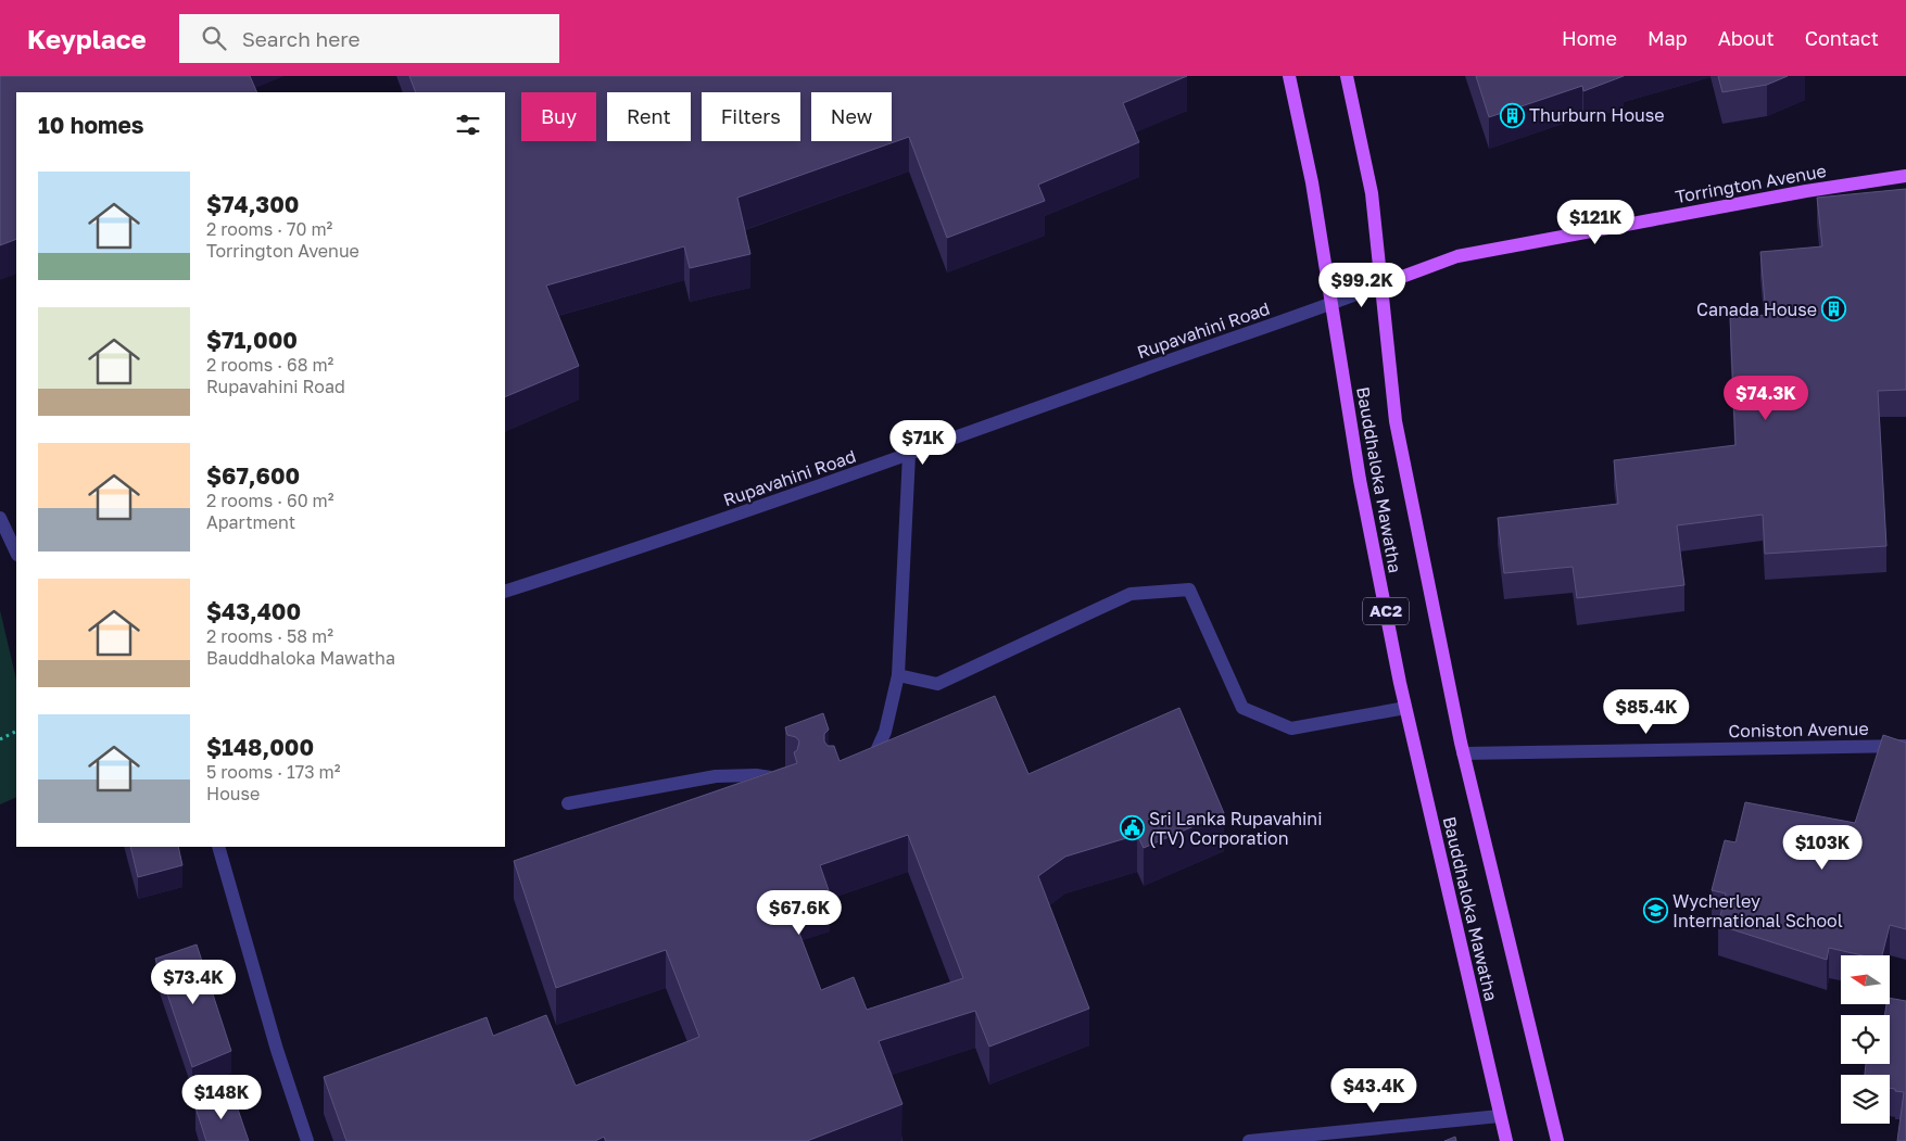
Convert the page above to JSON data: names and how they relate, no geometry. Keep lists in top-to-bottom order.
{
  "streets": {
    "main road": ["Torrington Avenue", "Bauddhaloka Mawatha", "AC2"],
    "street": ["Rupavahini Road", "Coniston Avenue"]
  },
  "crossings": [
    ["Torrington Avenue", "Rupavahini Road"],
    ["Torrington Avenue", "Bauddhaloka Mawatha"],
    ["Rupavahini Road", "Bauddhaloka Mawatha"],
    ["Bauddhaloka Mawatha", "Coniston Avenue"]
  ],
  "places": {
    "building": ["Thurburn House", "Canada House"],
    "public building": ["Sri Lanka Rupavahini (TV) Corporation"],
    "school or university": ["Wycherley International School"]
  },
  "north": "left",
  "page": {
    "header": "Keyplace",
    "search": "Search here",
    "nav": [
      "Home",
      "Map",
      "About",
      "Contact"
    ],
    "chip": [
      "Buy",
      "Rent",
      "Filters",
      "New"
    ],
    "heading": "10 homes",
    "list": [
      {
        "name": "$74,300",
        "note": "2 rooms · 70 m² · Torrington Avenue"
      },
      {
        "name": "$71,000",
        "note": "2 rooms · 68 m² · Rupavahini Road"
      },
      {
        "name": "$67,600",
        "note": "2 rooms · 60 m² · Apartment"
      },
      {
        "name": "$43,400",
        "note": "2 rooms · 58 m² · Bauddhaloka Mawatha"
      },
      {
        "name": "$148,000",
        "note": "5 rooms · 173 m² · House"
      }
    ],
    "price": [
      "$121K",
      "$99.2K",
      "$74.3K",
      "$71K",
      "$85.4K",
      "$103K",
      "$67.6K",
      "$73.4K",
      "$43.4K",
      "$148K"
    ]
  }
}
